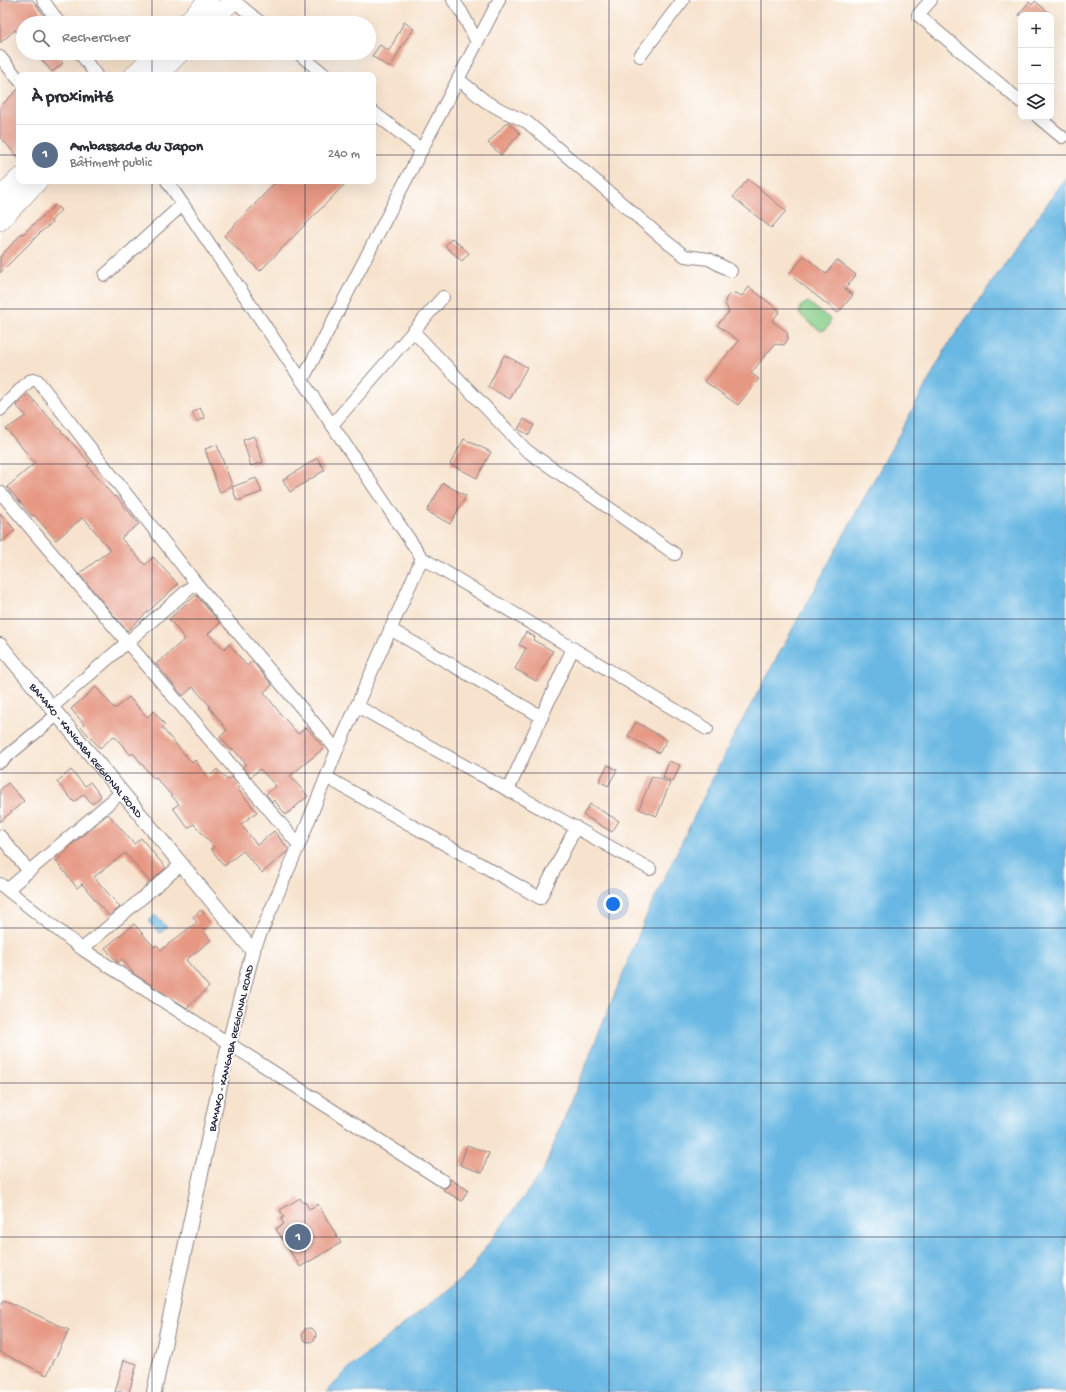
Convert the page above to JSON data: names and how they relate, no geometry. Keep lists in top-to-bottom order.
{
  "streets": {
    "street": ["BAMAKO - KANGABA REGIONAL ROAD"]
  },
  "page": {
    "map_buttons": ["+", "−"],
    "search": "Rechercher",
    "heading": "À proximité",
    "list": [
      {
        "mark": "1",
        "name": "Ambassade du Japon",
        "note": "Bâtiment public",
        "value": "240 m"
      }
    ],
    "pins": "1"
  }
}
